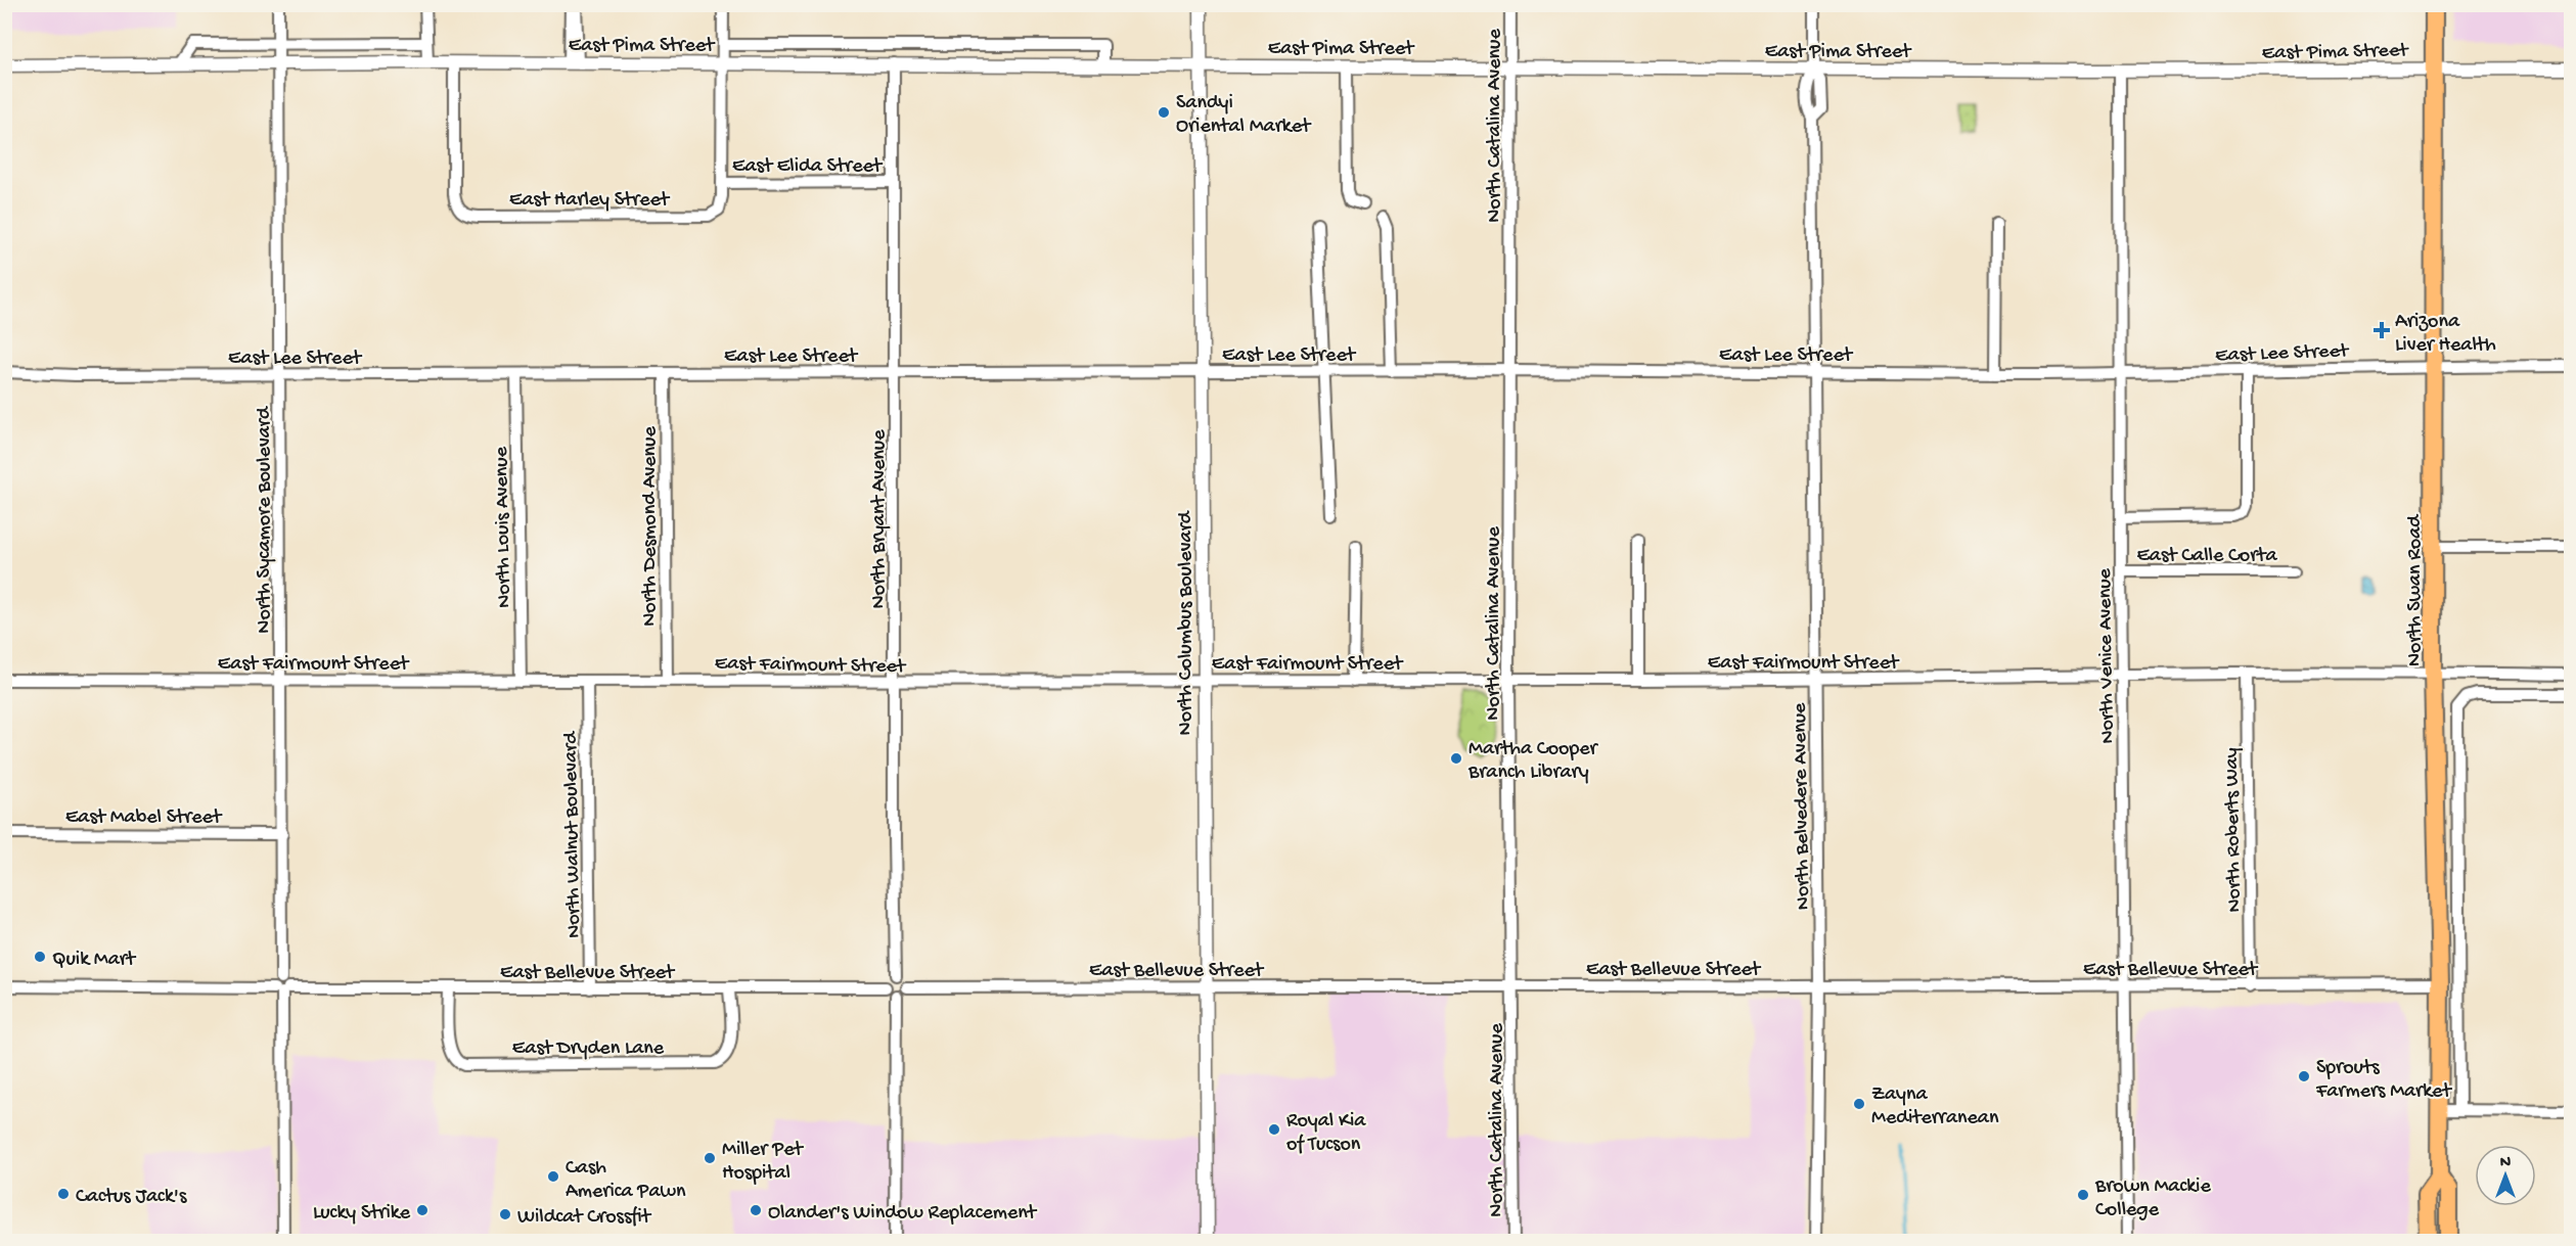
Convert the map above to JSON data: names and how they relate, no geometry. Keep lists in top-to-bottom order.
{
  "streets": {
    "main road": ["North Swan Road"],
    "street": [
      "East Pima Street",
      "North Catalina Avenue",
      "East Elida Street",
      "East Harley Street",
      "East Lee Street",
      "North Bryant Avenue",
      "North Sycamore Boulevard",
      "North Desmond Avenue",
      "North Louis Avenue",
      "East Calle Corta",
      "North Columbus Boulevard",
      "North Venice Avenue",
      "East Fairmount Street",
      "North Belvedere Avenue",
      "East Mabel Street",
      "North Roberts Way",
      "North Walnut Boulevard",
      "East Bellevue Street",
      "East Dryden Lane"
    ]
  },
  "crossings": [
    ["East Pima Street", "North Catalina Avenue"],
    ["East Pima Street", "East Harley Street"],
    ["East Pima Street", "North Bryant Avenue"],
    ["East Pima Street", "North Sycamore Boulevard"],
    ["East Pima Street", "North Swan Road"],
    ["East Pima Street", "North Columbus Boulevard"],
    ["East Pima Street", "North Venice Avenue"],
    ["East Pima Street", "North Belvedere Avenue"],
    ["North Catalina Avenue", "East Lee Street"],
    ["North Catalina Avenue", "East Fairmount Street"],
    ["North Catalina Avenue", "East Bellevue Street"],
    ["East Elida Street", "East Harley Street"],
    ["East Elida Street", "North Bryant Avenue"],
    ["East Lee Street", "North Bryant Avenue"],
    ["East Lee Street", "North Sycamore Boulevard"],
    ["East Lee Street", "North Desmond Avenue"],
    ["East Lee Street", "North Louis Avenue"],
    ["East Lee Street", "North Swan Road"],
    ["East Lee Street", "North Columbus Boulevard"],
    ["East Lee Street", "North Venice Avenue"],
    ["East Lee Street", "North Belvedere Avenue"],
    ["North Bryant Avenue", "East Fairmount Street"],
    ["North Bryant Avenue", "East Bellevue Street"],
    ["North Sycamore Boulevard", "East Fairmount Street"],
    ["North Sycamore Boulevard", "East Mabel Street"],
    ["North Sycamore Boulevard", "East Bellevue Street"],
    ["North Desmond Avenue", "East Fairmount Street"],
    ["North Louis Avenue", "East Fairmount Street"],
    ["East Calle Corta", "North Venice Avenue"],
    ["North Swan Road", "East Fairmount Street"],
    ["North Swan Road", "East Bellevue Street"],
    ["North Columbus Boulevard", "East Fairmount Street"],
    ["North Columbus Boulevard", "East Bellevue Street"],
    ["North Venice Avenue", "East Fairmount Street"],
    ["North Venice Avenue", "East Bellevue Street"],
    ["East Fairmount Street", "North Belvedere Avenue"],
    ["East Fairmount Street", "North Roberts Way"],
    ["East Fairmount Street", "North Walnut Boulevard"],
    ["North Belvedere Avenue", "East Bellevue Street"],
    ["North Roberts Way", "East Bellevue Street"],
    ["North Walnut Boulevard", "East Bellevue Street"],
    ["East Bellevue Street", "East Dryden Lane"]
  ],
  "places": {
    "other": [
      "Sandyi Oriental Market",
      "Martha Cooper Branch Library",
      "Quik Mart",
      "Sprouts Farmers Market",
      "Zayna Mediterranean",
      "Royal Kia of Tucson",
      "Miller Pet Hospital",
      "Cash America Pawn",
      "Cactus Jack's",
      "Brown Mackie College",
      "Lucky Strike",
      "Olander's Window Replacement",
      "Wildcat Crossfit"
    ],
    "health": ["Arizona Liver Health"]
  },
  "north": "top"
}
